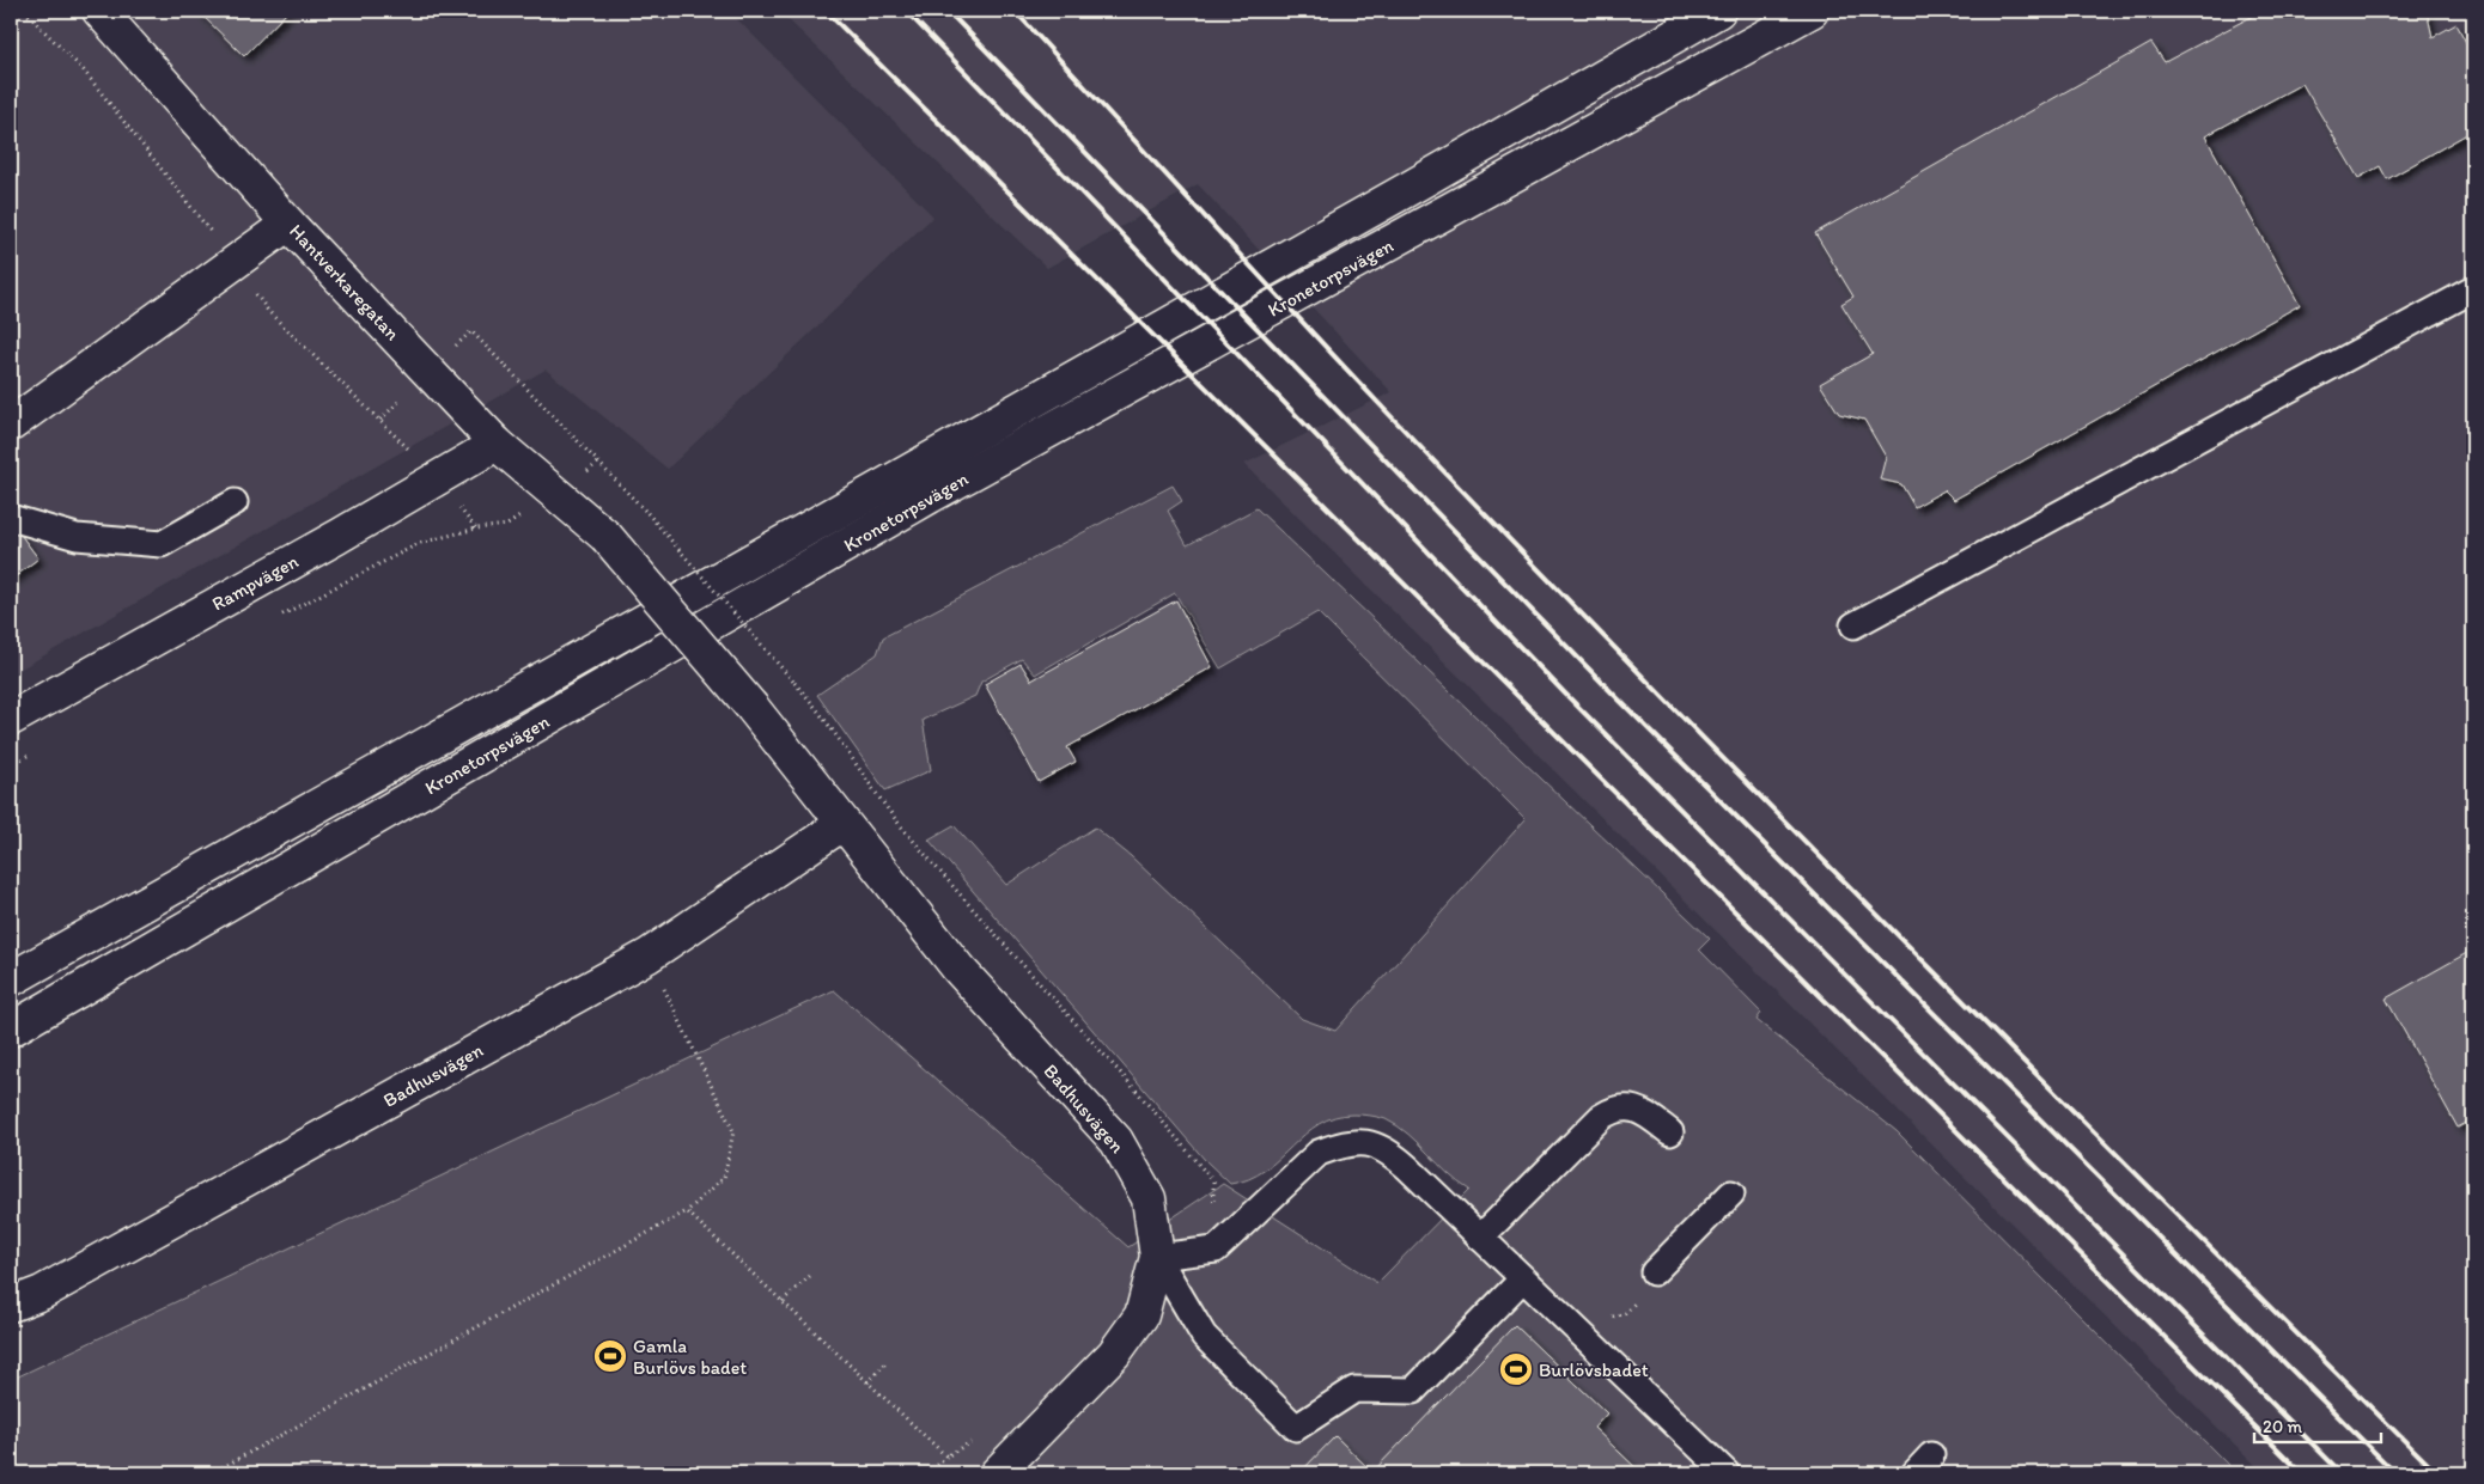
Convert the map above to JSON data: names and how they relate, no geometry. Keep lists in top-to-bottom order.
{
  "streets": {
    "main road": [
      "Kronetorpsvägen",
      "Hantverkaregatan",
      "Rampvägen",
      "Badhusvägen"
    ]
  },
  "crossings": [
    ["Hantverkaregatan", "Rampvägen"],
    ["Hantverkaregatan", "Badhusvägen"]
  ],
  "places": {
    "sports": ["Gamla Burlövs badet", "Burlövsbadet"]
  },
  "scale_bar": "20 m"
}
